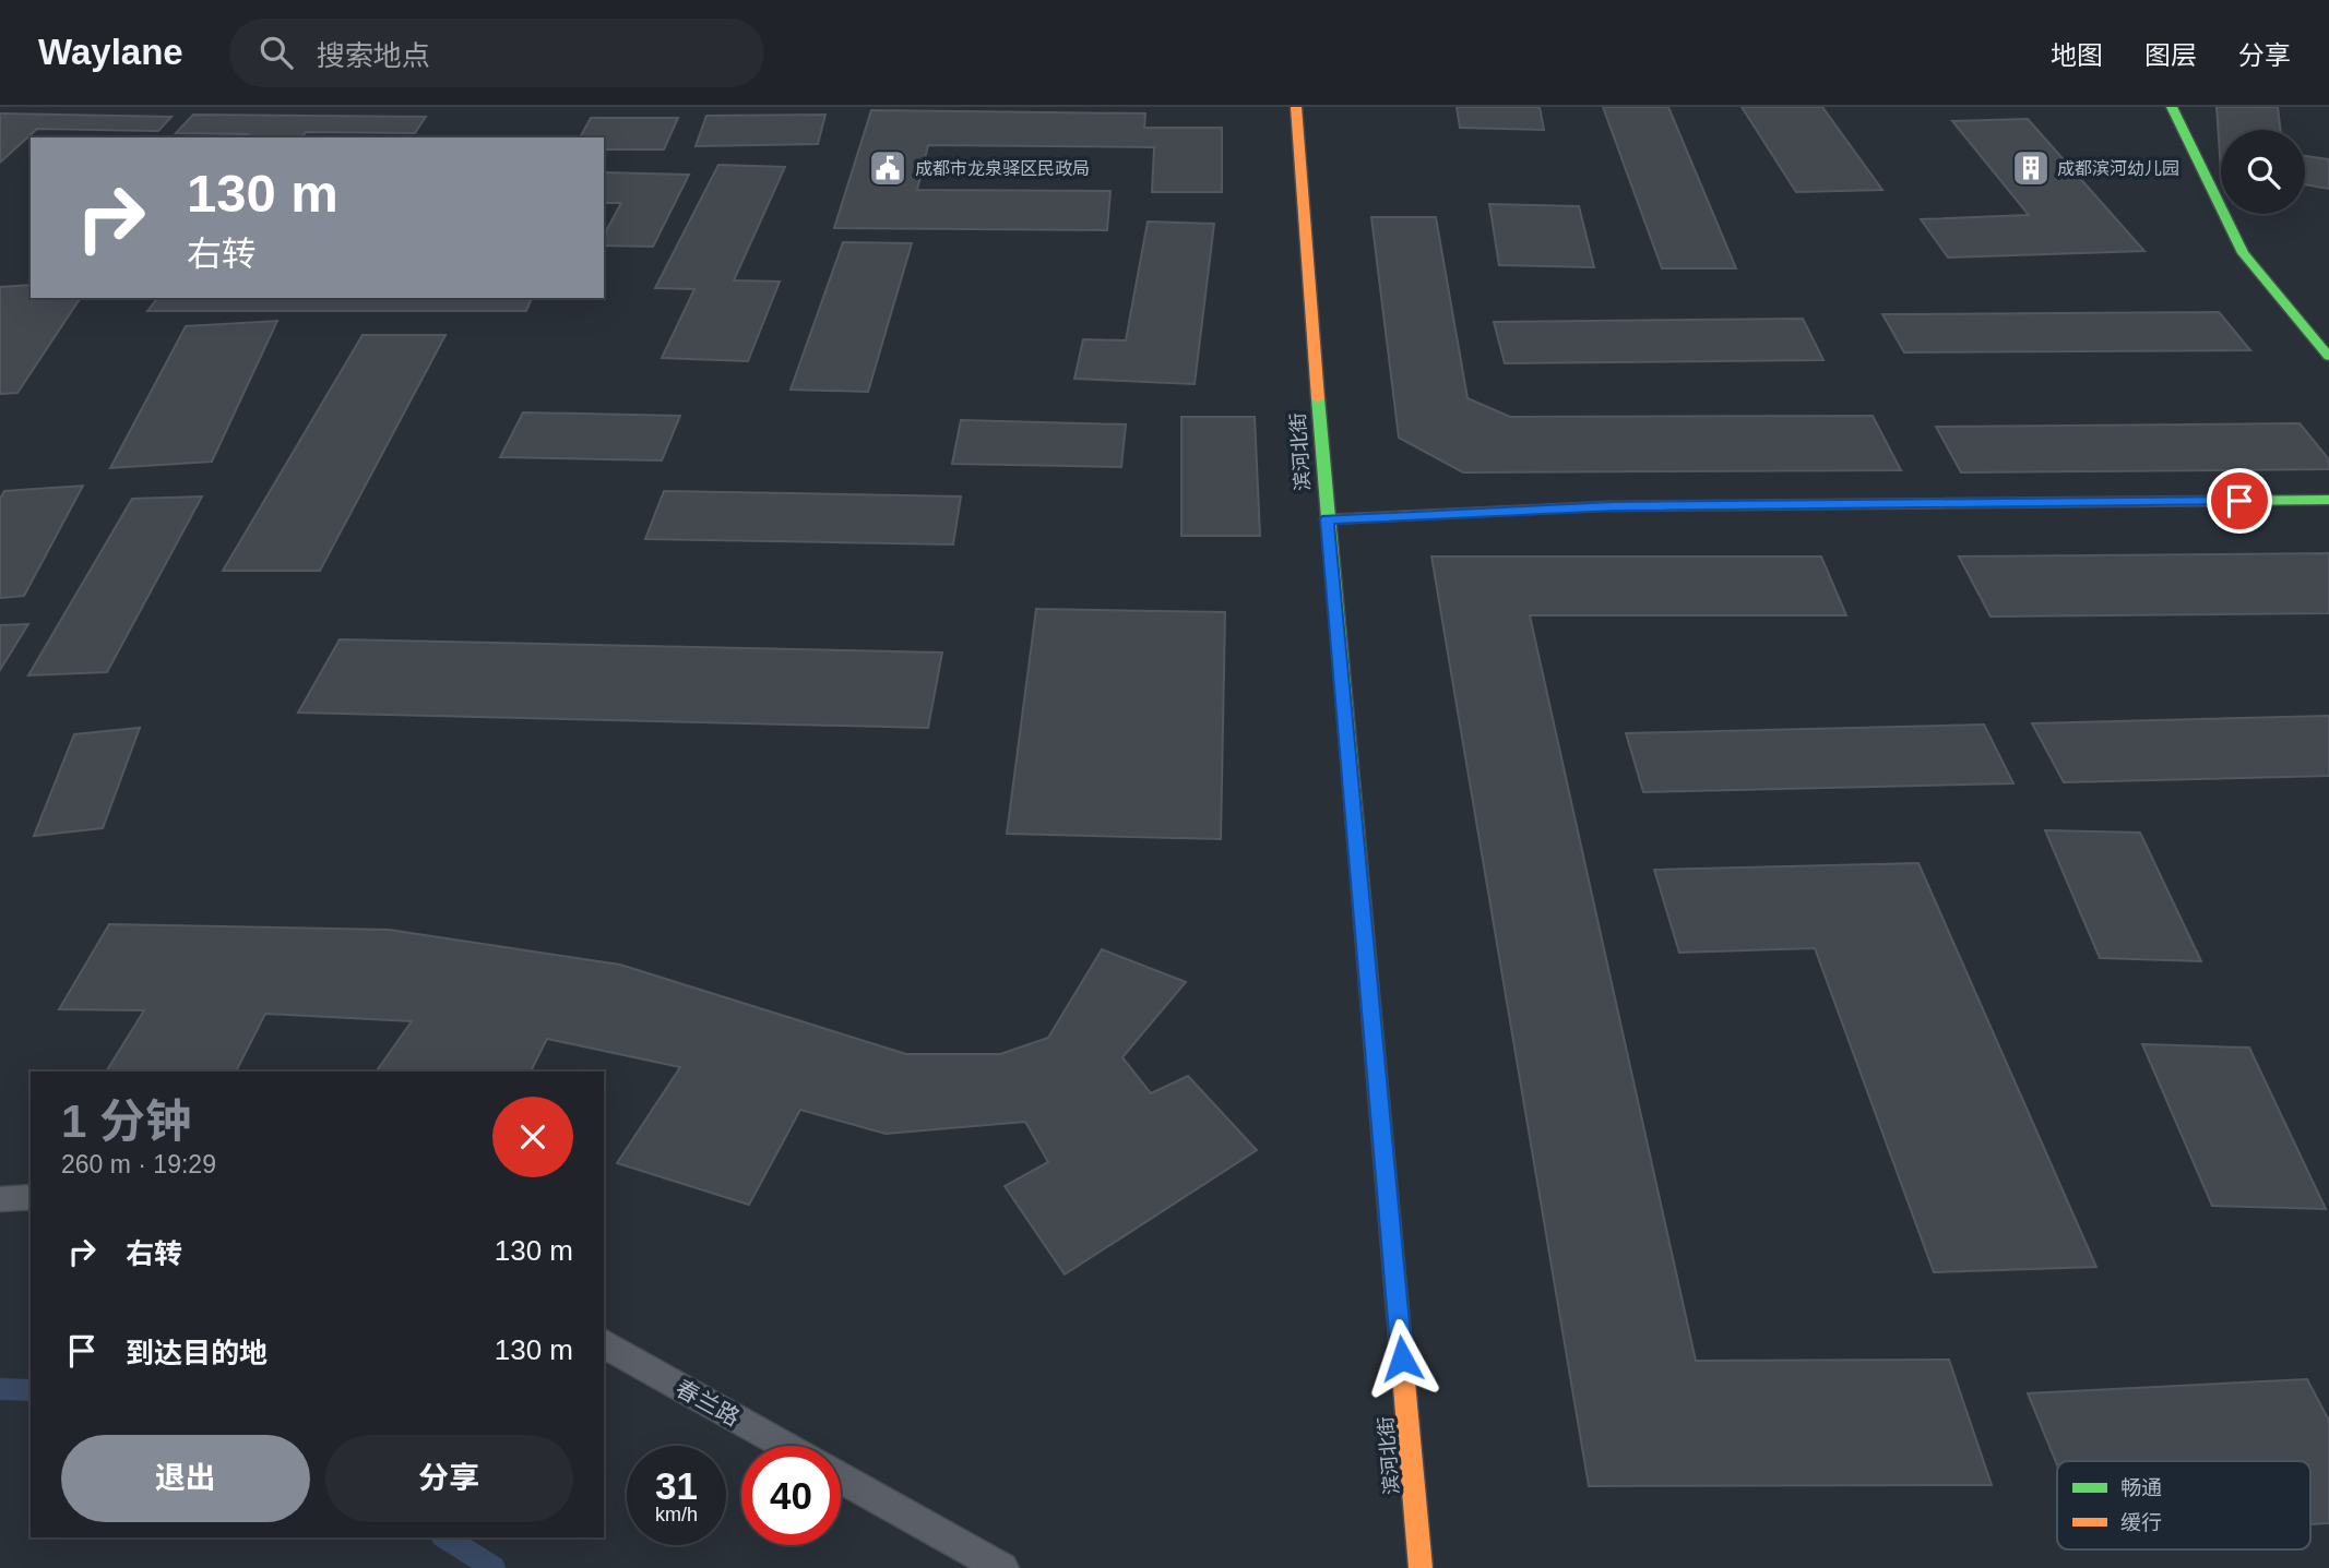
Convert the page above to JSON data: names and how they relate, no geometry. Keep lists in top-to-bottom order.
{
  "streets": {
    "street": ["滨河北街"],
    "lane": ["春兰路"]
  },
  "places": {
    "public building": ["成都市龙泉驿区民政局"],
    "building": ["成都滨河幼儿园"]
  },
  "legend": ["畅通", "缓行"],
  "page": {
    "header": "Waylane",
    "search": "搜索地点",
    "nav": ["地图", "图层", "分享"],
    "turn": ["130 m", "右转"],
    "heading": ["1 分钟", "260 m · 19:29"],
    "list": [
      {
        "name": "右转",
        "value": "130 m"
      },
      {
        "name": "到达目的地",
        "value": "130 m"
      }
    ],
    "buttons": ["退出", "分享"],
    "speed": "31 km/h",
    "limit": "40"
  }
}
